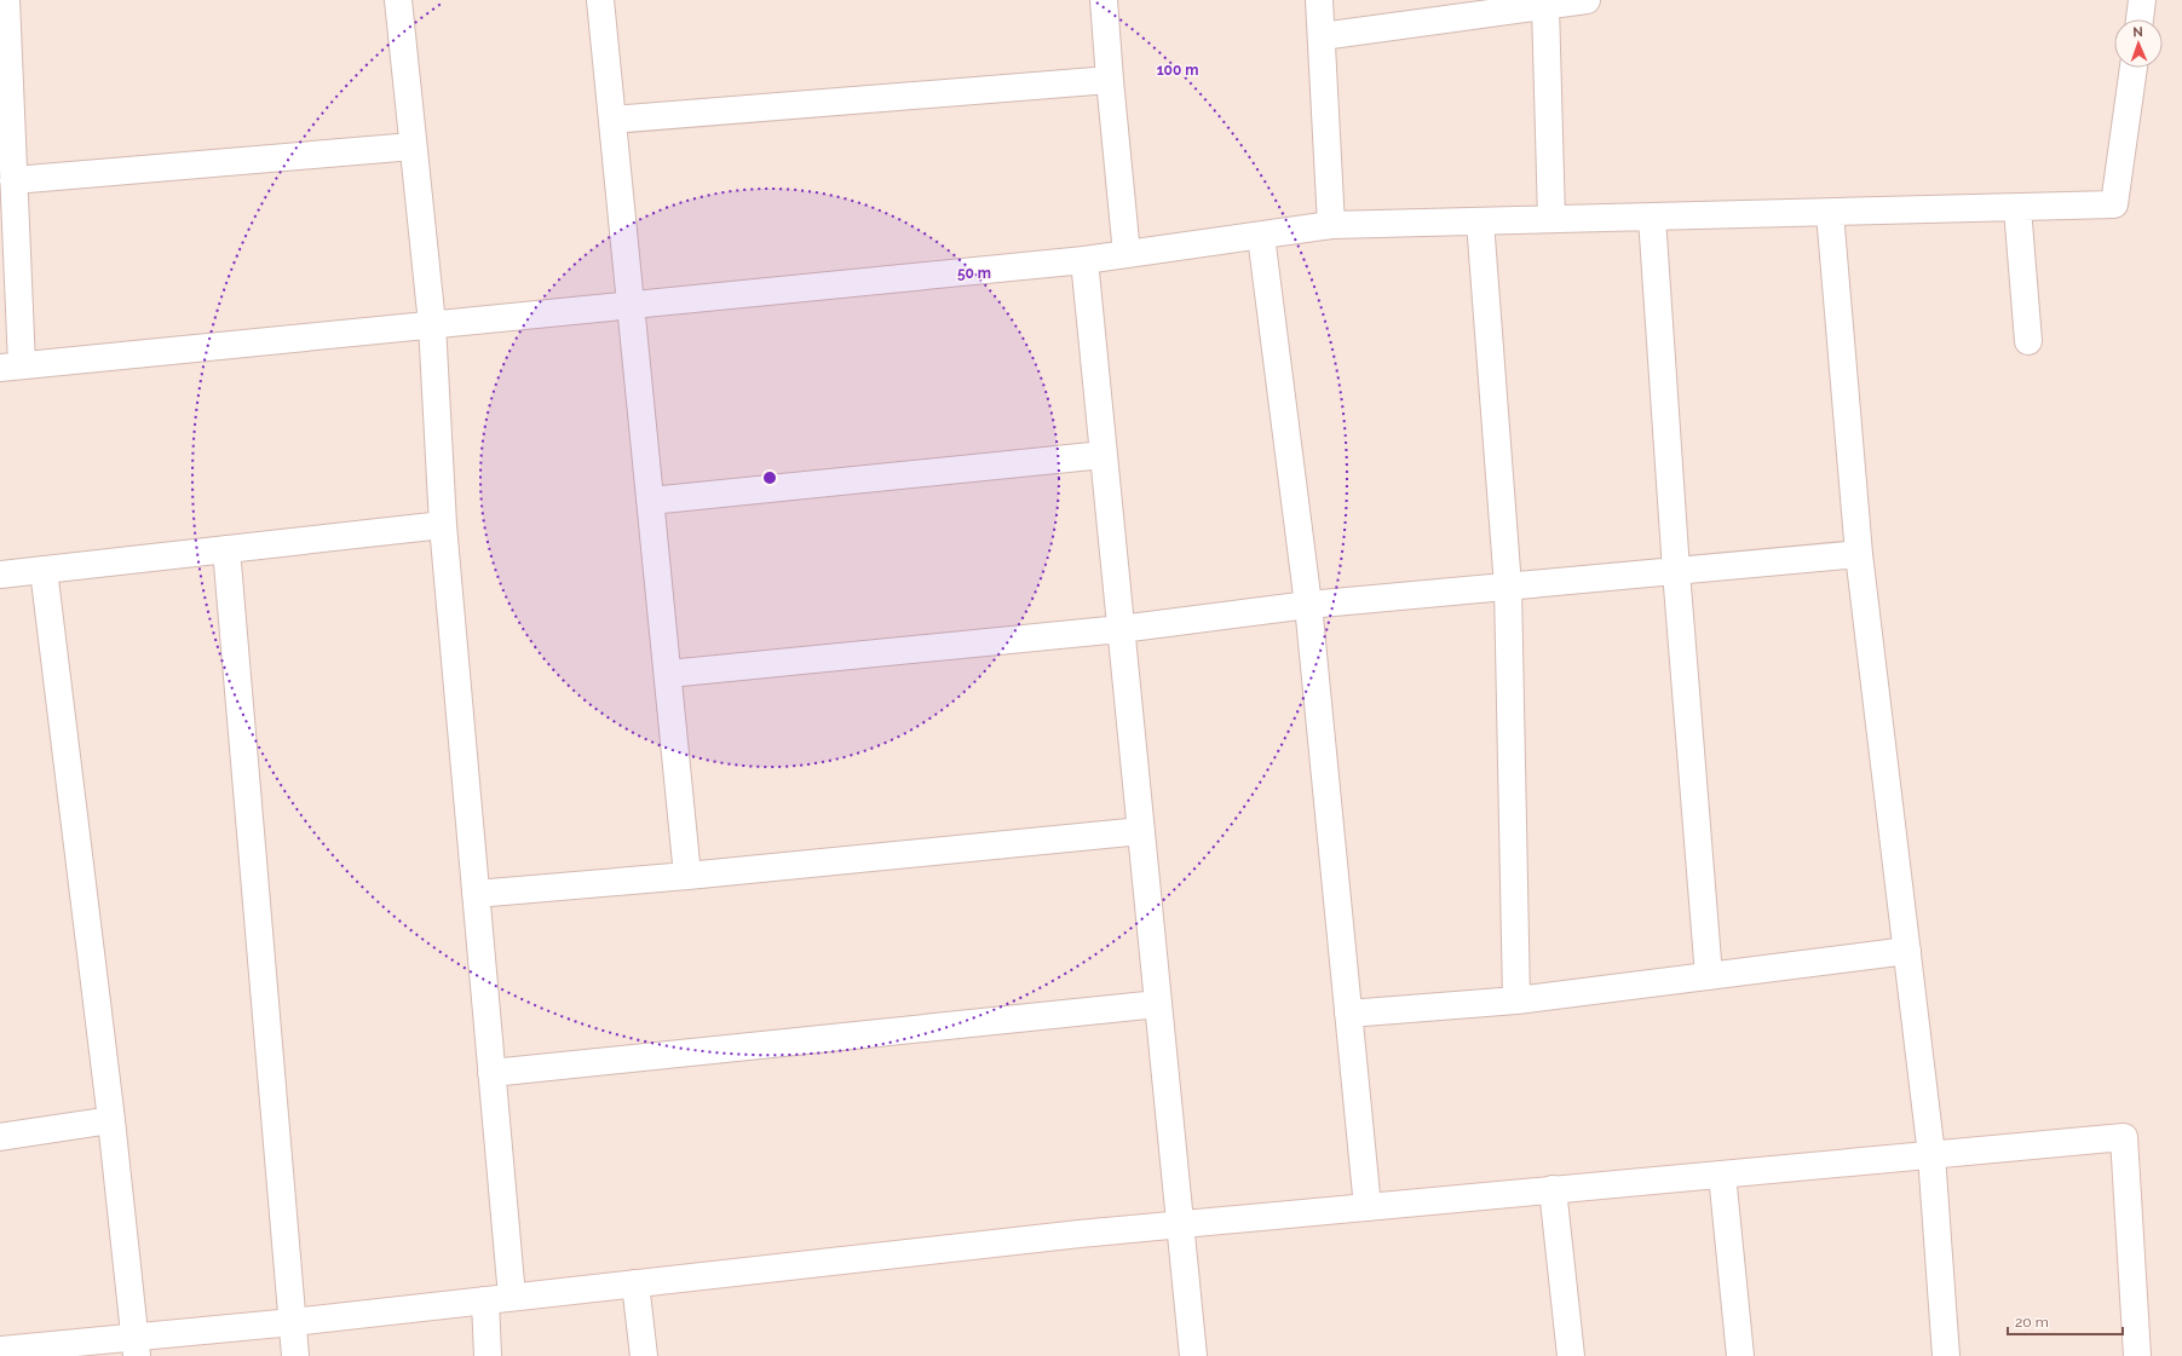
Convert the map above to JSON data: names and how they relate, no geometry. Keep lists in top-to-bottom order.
{
  "scale_bar": "20 m",
  "north": "top",
  "rings": ["100 m", "50 m"]
}
